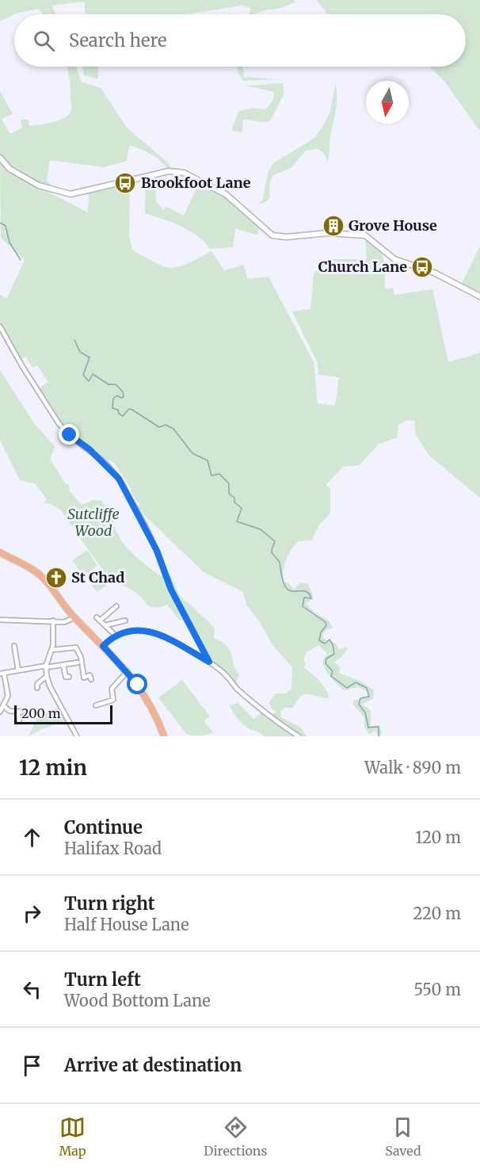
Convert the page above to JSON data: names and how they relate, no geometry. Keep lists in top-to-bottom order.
{
  "parks": ["Sutcliffe Wood"],
  "places": {
    "bus stop": ["Brookfoot Lane", "Church Lane"],
    "building": ["Grove House"],
    "church": ["St Chad"]
  },
  "scale_bar": "200 m",
  "north": "bottom",
  "page": {
    "search": "Search here",
    "scale": "200 m",
    "heading": ["12 min", "Walk · 890 m"],
    "list": [
      ["Continue", "Halifax Road", "120 m"],
      ["Turn right", "Half House Lane", "220 m"],
      ["Turn left", "Wood Bottom Lane", "550 m"],
      "Arrive at destination"
    ],
    "nav": ["Map", "Directions", "Saved"]
  }
}
